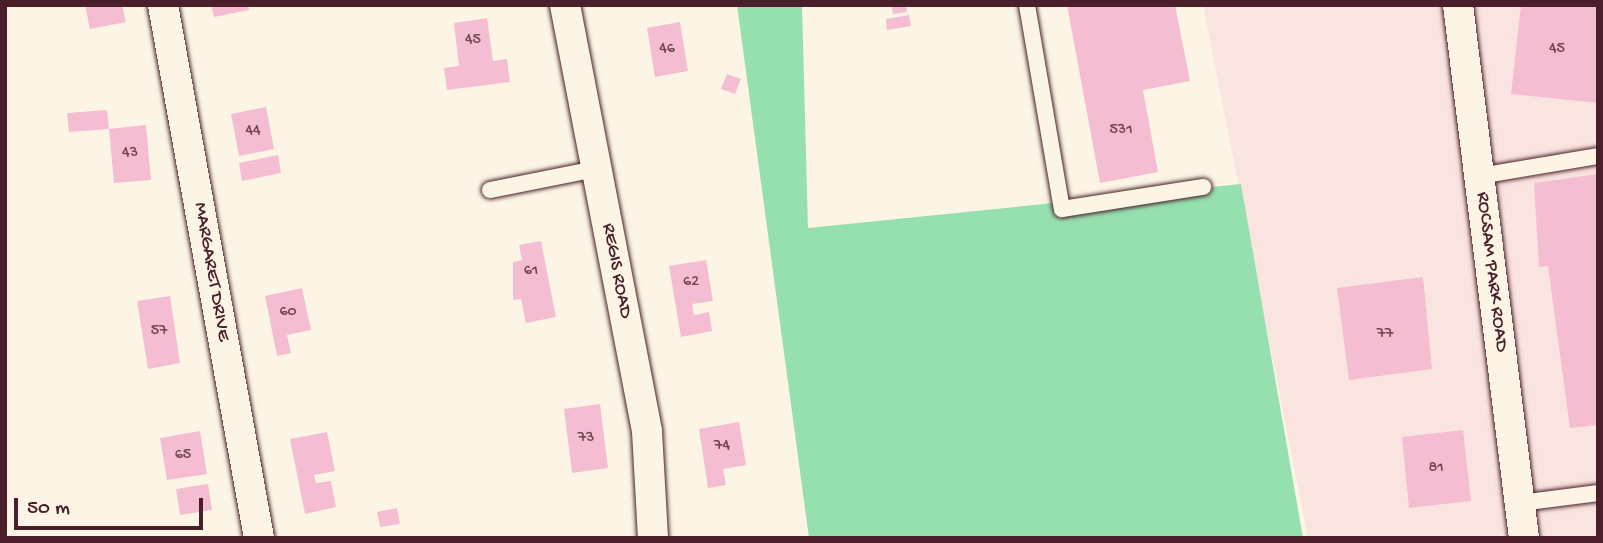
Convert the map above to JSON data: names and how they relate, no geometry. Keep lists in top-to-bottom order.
{
  "streets": {
    "street": ["REGIS ROAD", "MARGARET DRIVE", "ROCSAM PARK ROAD"]
  },
  "house_numbers": [
    "45",
    "46",
    "45",
    "531",
    "44",
    "43",
    "61",
    "62",
    "60",
    "57",
    "77",
    "73",
    "74",
    "65",
    "81"
  ],
  "scale_bar": "50 m"
}
